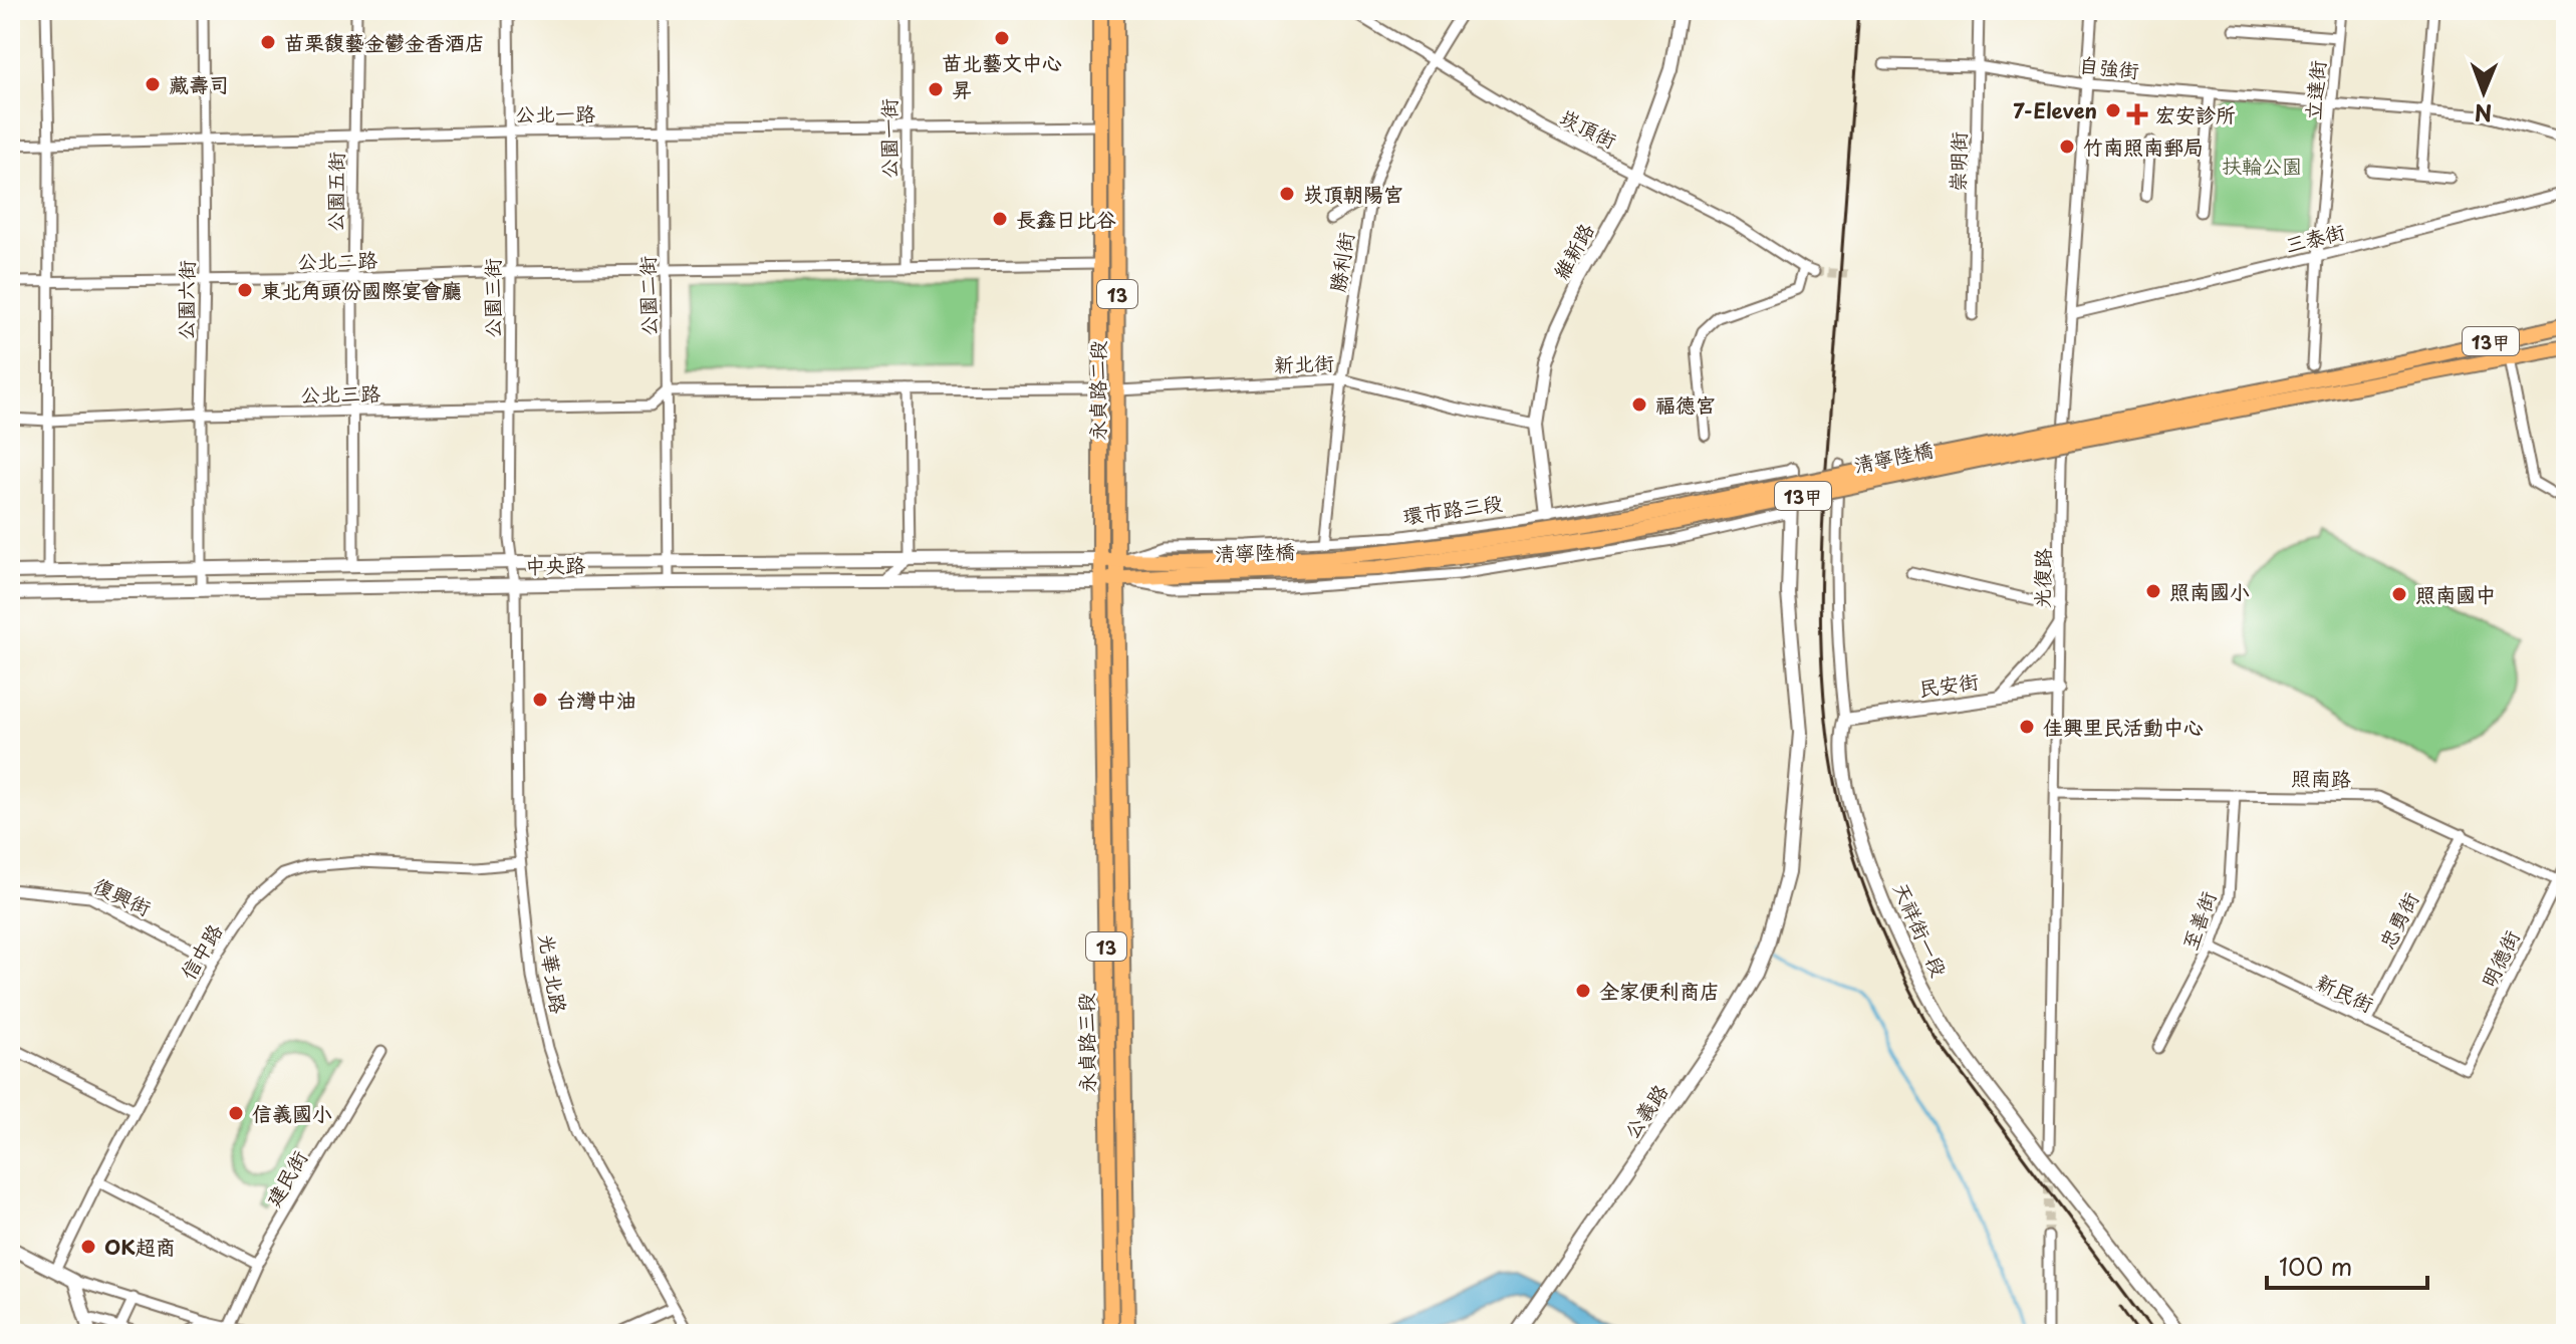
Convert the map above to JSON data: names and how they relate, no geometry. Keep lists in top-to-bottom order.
{
  "streets": {
    "main road": [
      "13",
      "13甲",
      "永貞路二段",
      "清寧陸橋",
      "永貞路三段"
    ],
    "street": [
      "自強街",
      "立達街",
      "公北一路",
      "崁頂街",
      "公園一街",
      "崇明街",
      "公園五街",
      "三泰街",
      "維新路",
      "公北二路",
      "勝利街",
      "公園二街",
      "公園三街",
      "公園六街",
      "新北街",
      "公北三路",
      "環市路三段",
      "中央路",
      "光復路",
      "民安街",
      "照南路",
      "復興街",
      "至善街",
      "忠勇街",
      "天祥街一段",
      "信中路",
      "明德街",
      "光華北路",
      "新民街",
      "公義路",
      "建民街"
    ]
  },
  "crossings": [
    ["自強街", "立達街"],
    ["自強街", "崇明街"],
    ["自強街", "光復路"],
    ["立達街", "三泰街"],
    ["公北一路", "公園一街"],
    ["公北一路", "公園五街"],
    ["公北一路", "公園二街"],
    ["公北一路", "公園三街"],
    ["公北一路", "公園六街"],
    ["公北一路", "永貞路二段"],
    ["崁頂街", "維新路"],
    ["崁頂街", "勝利街"],
    ["公園一街", "公北二路"],
    ["公園五街", "公北二路"],
    ["公園五街", "公北三路"],
    ["公園五街", "中央路"],
    ["三泰街", "光復路"],
    ["維新路", "新北街"],
    ["維新路", "環市路三段"],
    ["公北二路", "公園二街"],
    ["公北二路", "公園三街"],
    ["公北二路", "公園六街"],
    ["公北二路", "永貞路二段"],
    ["勝利街", "新北街"],
    ["勝利街", "環市路三段"],
    ["公園二街", "公北三路"],
    ["公園二街", "中央路"],
    ["公園三街", "公北三路"],
    ["公園三街", "中央路"],
    ["公園三街", "光華北路"],
    ["公園六街", "公北三路"],
    ["公園六街", "中央路"],
    ["13甲", "永貞路二段"],
    ["13甲", "清寧陸橋"],
    ["13甲", "環市路三段"],
    ["13甲", "中央路"],
    ["13甲", "永貞路三段"],
    ["新北街", "永貞路二段"],
    ["永貞路二段", "環市路三段"],
    ["永貞路二段", "中央路"],
    ["永貞路二段", "永貞路三段"],
    ["中央路", "光華北路"],
    ["中央路", "永貞路三段"],
    ["光復路", "民安街"],
    ["光復路", "照南路"],
    ["光復路", "天祥街一段"],
    ["民安街", "天祥街一段"],
    ["照南路", "至善街"],
    ["照南路", "忠勇街"],
    ["照南路", "明德街"],
    ["復興街", "信中路"],
    ["至善街", "新民街"],
    ["忠勇街", "新民街"],
    ["信中路", "光華北路"],
    ["明德街", "新民街"]
  ],
  "parks": ["扶輪公園"],
  "places": {
    "other": [
      "苗北藝文中心",
      "苗栗馥藝金鬱金香酒店",
      "藏壽司",
      "昇",
      "7-Eleven",
      "竹南照南郵局",
      "崁頂朝陽宮",
      "長鑫日比谷",
      "東北角頭份國際宴會廳",
      "福德宮",
      "照南國小",
      "照南國中",
      "台灣中油",
      "佳興里民活動中心",
      "全家便利商店",
      "信義國小",
      "OK超商"
    ],
    "health": ["宏安診所"]
  },
  "scale_bar": "100 m",
  "north": "bottom"
}
